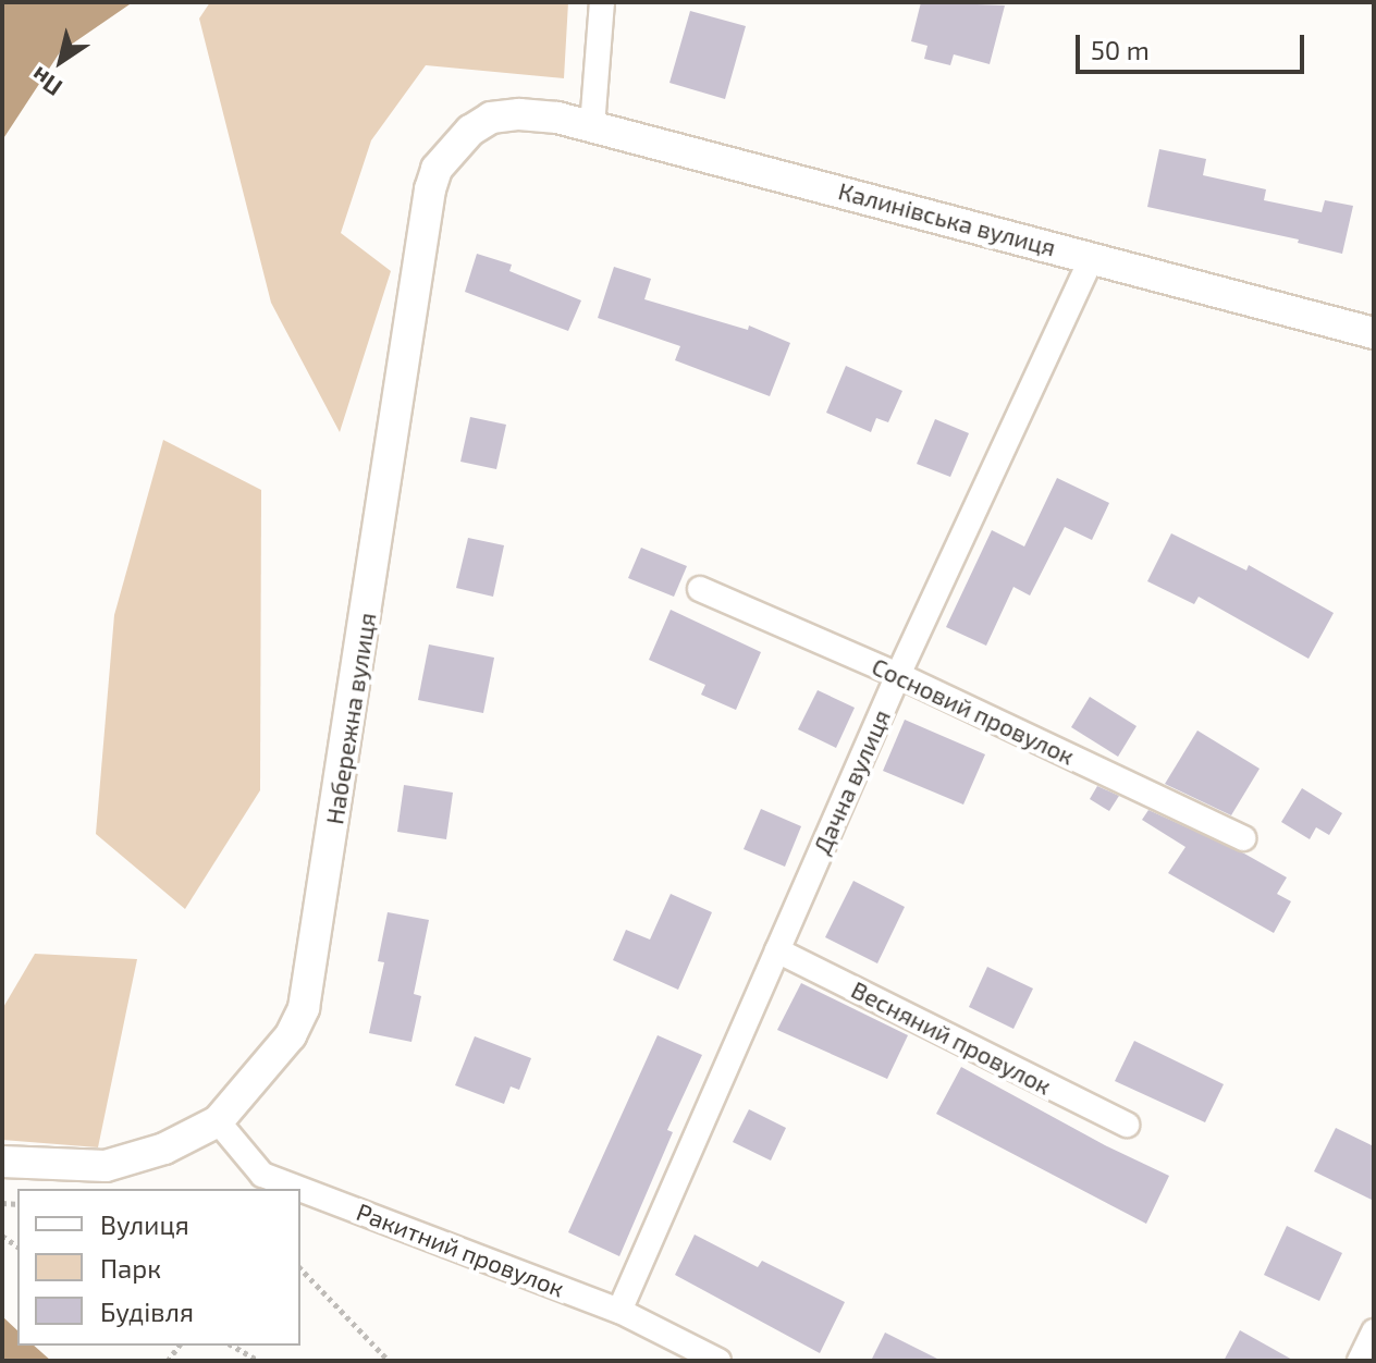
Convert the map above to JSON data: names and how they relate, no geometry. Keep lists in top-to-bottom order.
{
  "streets": {
    "street": [
      "Калинівська вулиця",
      "Сосновий провулок",
      "Набережна вулиця",
      "Дачна вулиця",
      "Весняний провулок",
      "Ракитний провулок"
    ]
  },
  "crossings": [
    ["Калинівська вулиця", "Набережна вулиця"],
    ["Калинівська вулиця", "Дачна вулиця"],
    ["Сосновий провулок", "Дачна вулиця"],
    ["Набережна вулиця", "Ракитний провулок"],
    ["Дачна вулиця", "Весняний провулок"],
    ["Дачна вулиця", "Ракитний провулок"]
  ],
  "legend": ["Вулиця", "Парк", "Будівля"],
  "scale_bar": "50 m",
  "north": "bottom left"
}
